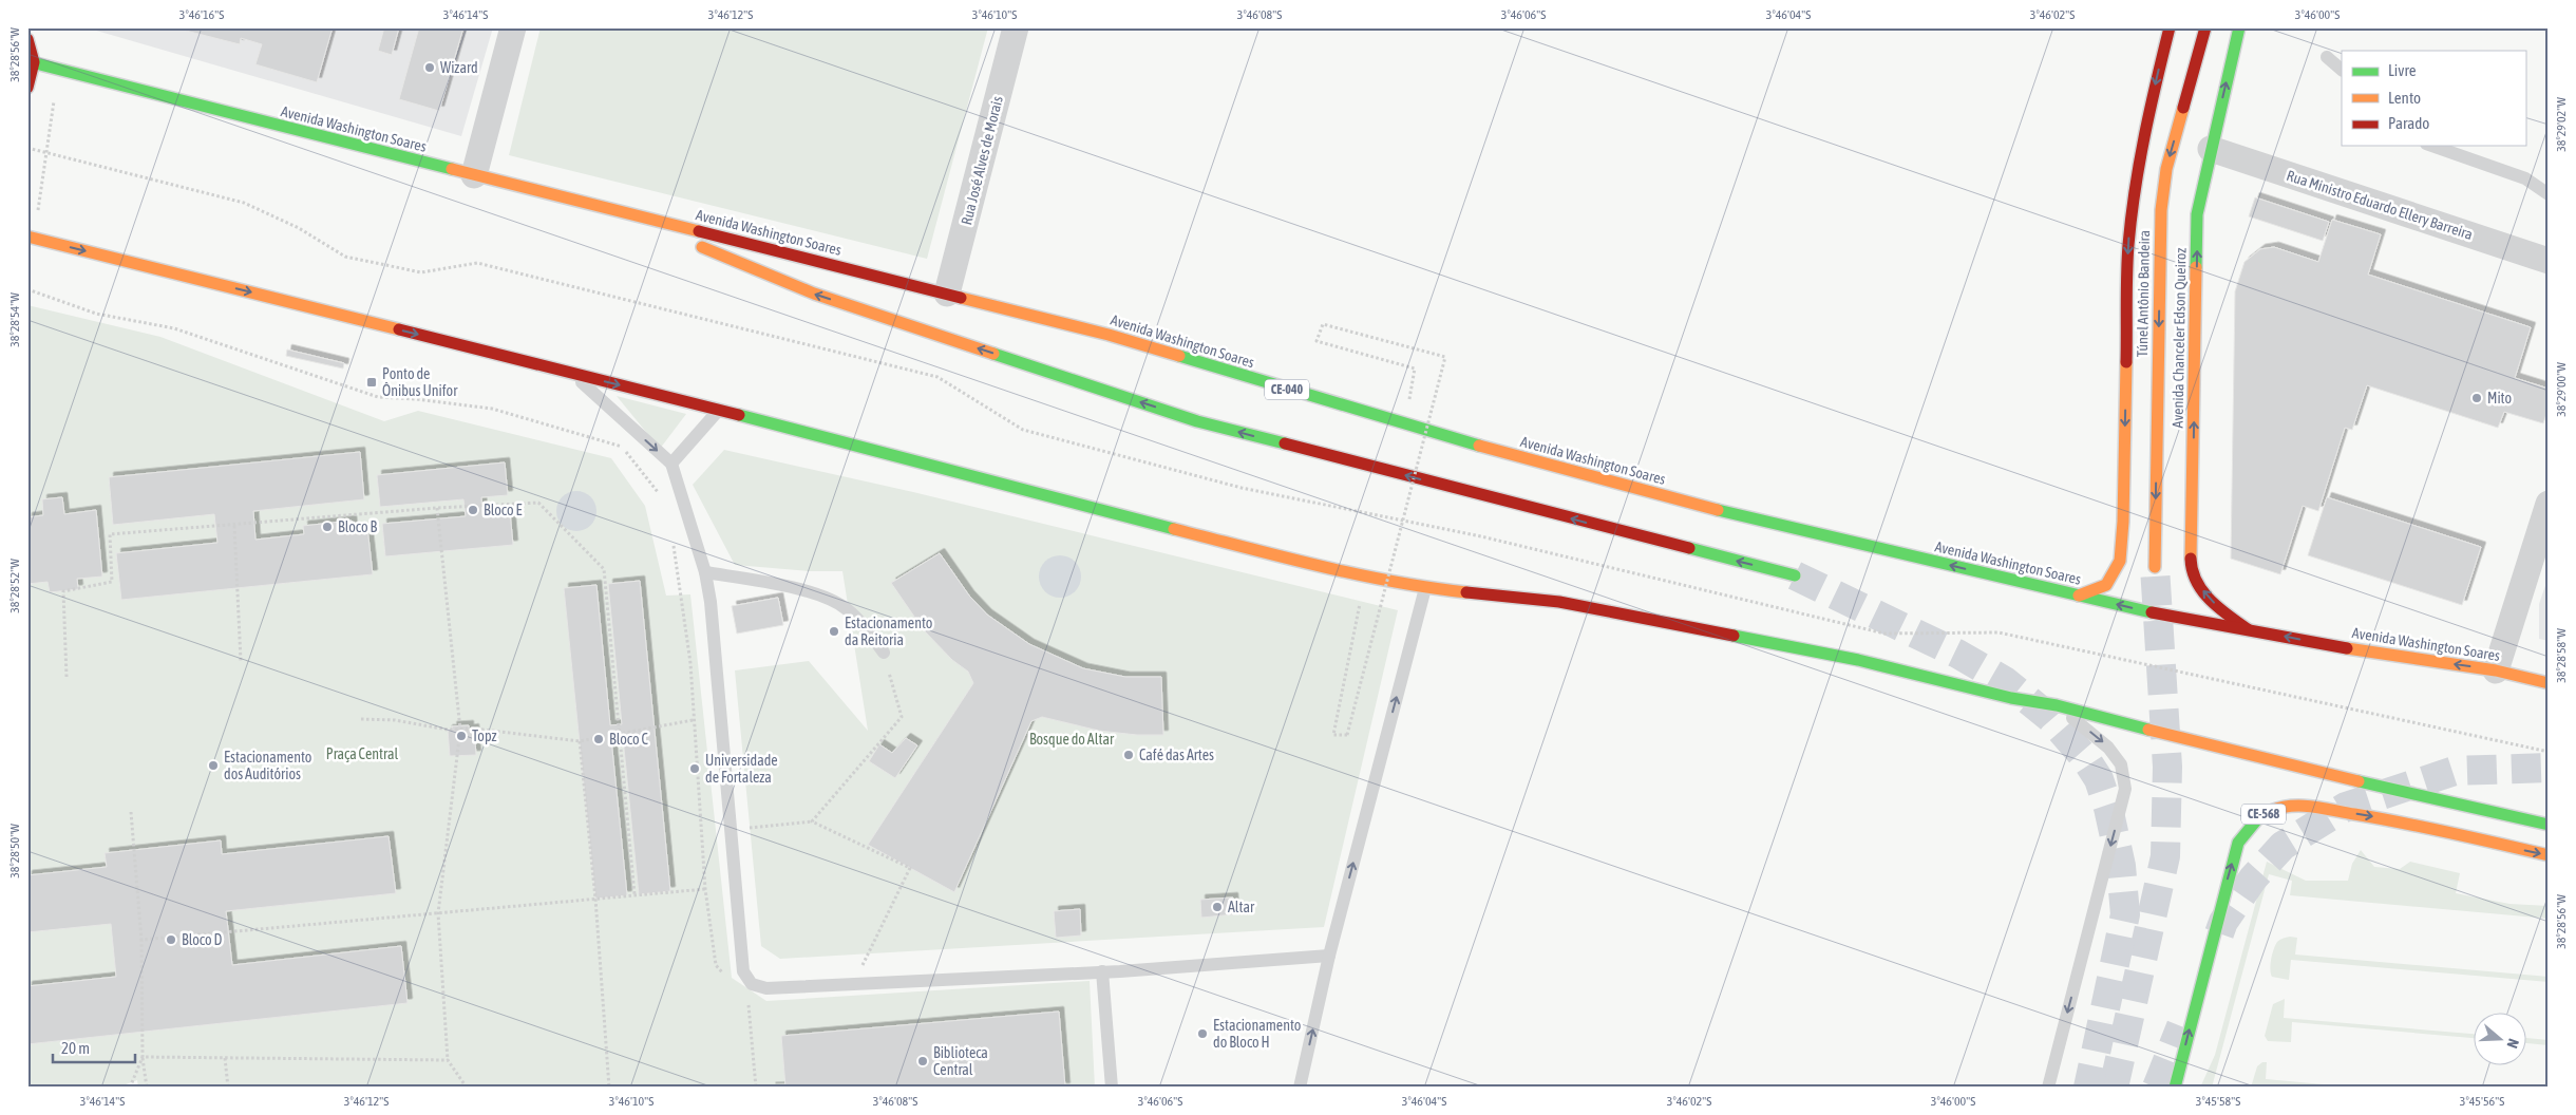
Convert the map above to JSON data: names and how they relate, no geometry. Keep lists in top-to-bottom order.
{
  "streets": {
    "main road": [
      "Avenida Washington Soares",
      "Túnel Antônio Bandeira",
      "Avenida Chanceler Edson Queiroz",
      "CE-040",
      "CE-568"
    ],
    "street": ["Rua José Alves de Morais", "Rua Ministro Eduardo Ellery Barreira"]
  },
  "crossings": [
    ["Avenida Washington Soares", "Rua José Alves de Morais"],
    ["Avenida Washington Soares", "Avenida Chanceler Edson Queiroz"],
    ["Rua Ministro Eduardo Ellery Barreira", "Avenida Chanceler Edson Queiroz"]
  ],
  "parks": ["Bosque do Altar", "Praça Central"],
  "places": {
    "other": [
      "Wizard",
      "Mito",
      "Bloco E",
      "Bloco B",
      "Estacionamento da Reitoria",
      "Topz",
      "Bloco C",
      "Café das Artes",
      "Estacionamento dos Auditórios",
      "Universidade de Fortaleza",
      "Altar",
      "Bloco D",
      "Estacionamento do Bloco H",
      "Biblioteca Central"
    ],
    "transit": ["Ponto de Ônibus Unifor"]
  },
  "legend": ["Livre", "Lento", "Parado"],
  "scale_bar": "20 m",
  "north": "right",
  "coordinates": [
    "3°46'16\"S",
    "3°46'14\"S",
    "3°46'12\"S",
    "3°46'10\"S",
    "3°46'08\"S",
    "3°46'06\"S",
    "3°46'04\"S",
    "3°46'02\"S",
    "3°46'00\"S",
    "38°28'56\"W",
    "38°29'02\"W",
    "38°28'54\"W",
    "38°29'00\"W",
    "38°28'52\"W",
    "38°28'58\"W",
    "38°28'50\"W",
    "3°45'58\"S",
    "3°45'56\"S"
  ]
}
